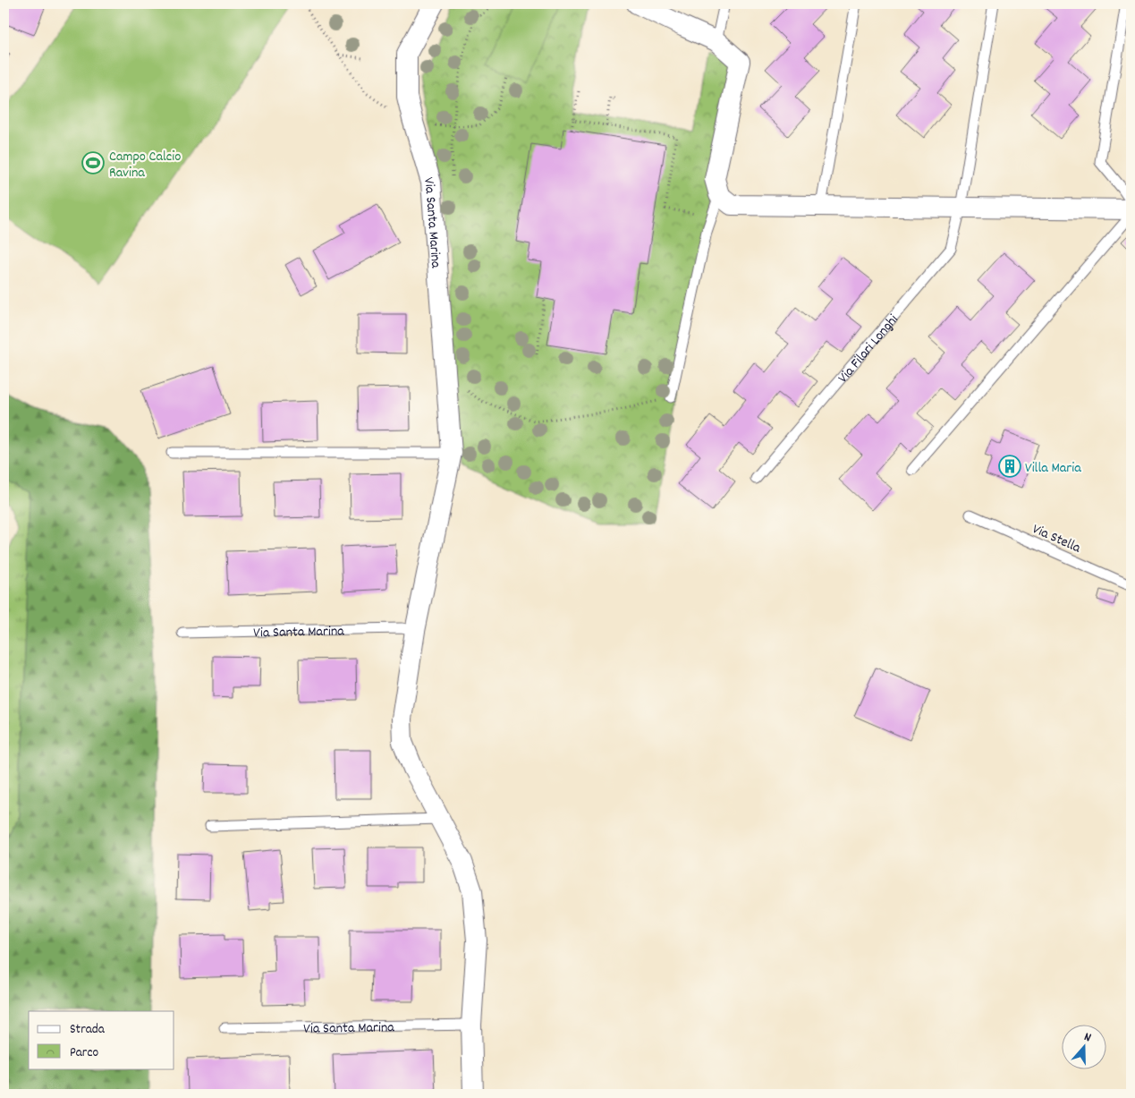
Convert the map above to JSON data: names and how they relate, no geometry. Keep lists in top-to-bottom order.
{
  "streets": {
    "street": ["Via Santa Marina"],
    "lane": ["Via Filari Longhi", "Via Stella"]
  },
  "places": {
    "sports": ["Campo Calcio Ravina"],
    "building": ["Villa Maria"]
  },
  "legend": ["Strada", "Parco"],
  "north": "top"
}
